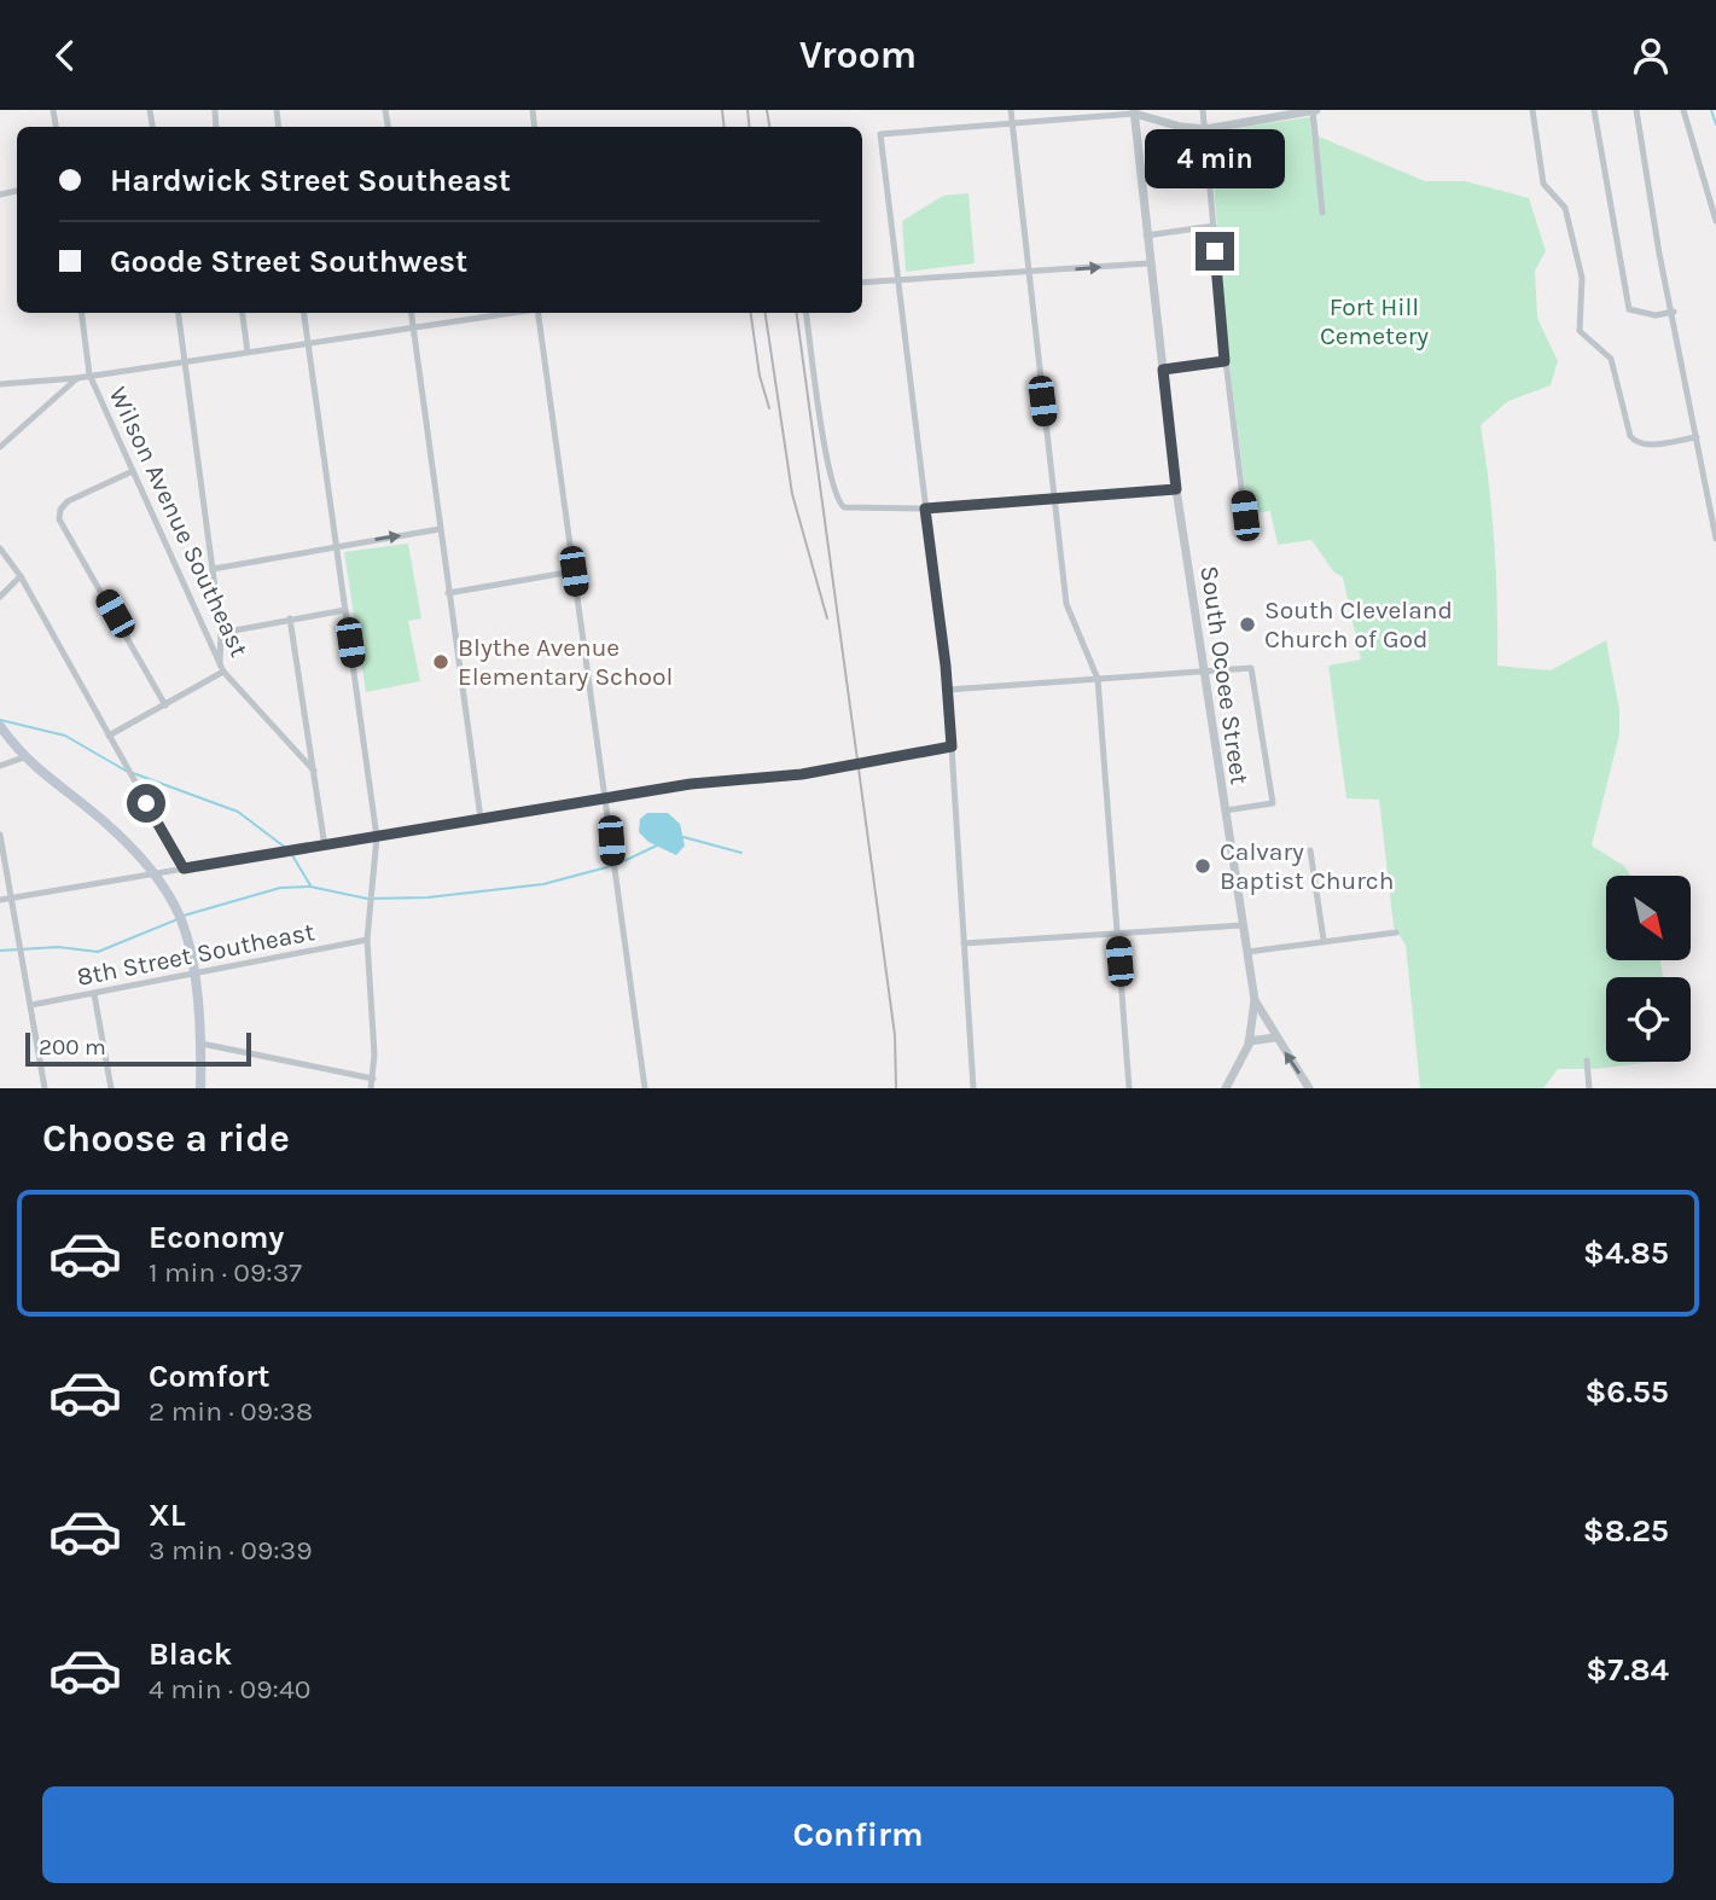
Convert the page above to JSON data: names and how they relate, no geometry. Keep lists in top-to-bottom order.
{
  "streets": {
    "street": ["Wilson Avenue Southeast", "South Ocoee Street", "8th Street Southeast"]
  },
  "parks": ["Fort Hill Cemetery"],
  "places": ["South Cleveland Church of God", "Blythe Avenue Elementary School", "Calvary Baptist Church"],
  "scale_bar": "200 m",
  "north": "bottom right",
  "page": {
    "header": "Vroom",
    "banner": ["Hardwick Street Southeast", "Goode Street Southwest"],
    "bubble": "4 min",
    "scale": "200 m",
    "heading": "Choose a ride",
    "list": [
      {
        "name": "Economy",
        "note": "1 min · 09:37",
        "value": "$4.85"
      },
      {
        "name": "Comfort",
        "note": "2 min · 09:38",
        "value": "$6.55"
      },
      {
        "name": "XL",
        "note": "3 min · 09:39",
        "value": "$8.25"
      },
      {
        "name": "Black",
        "note": "4 min · 09:40",
        "value": "$7.84"
      }
    ],
    "buttons": "Confirm"
  }
}
